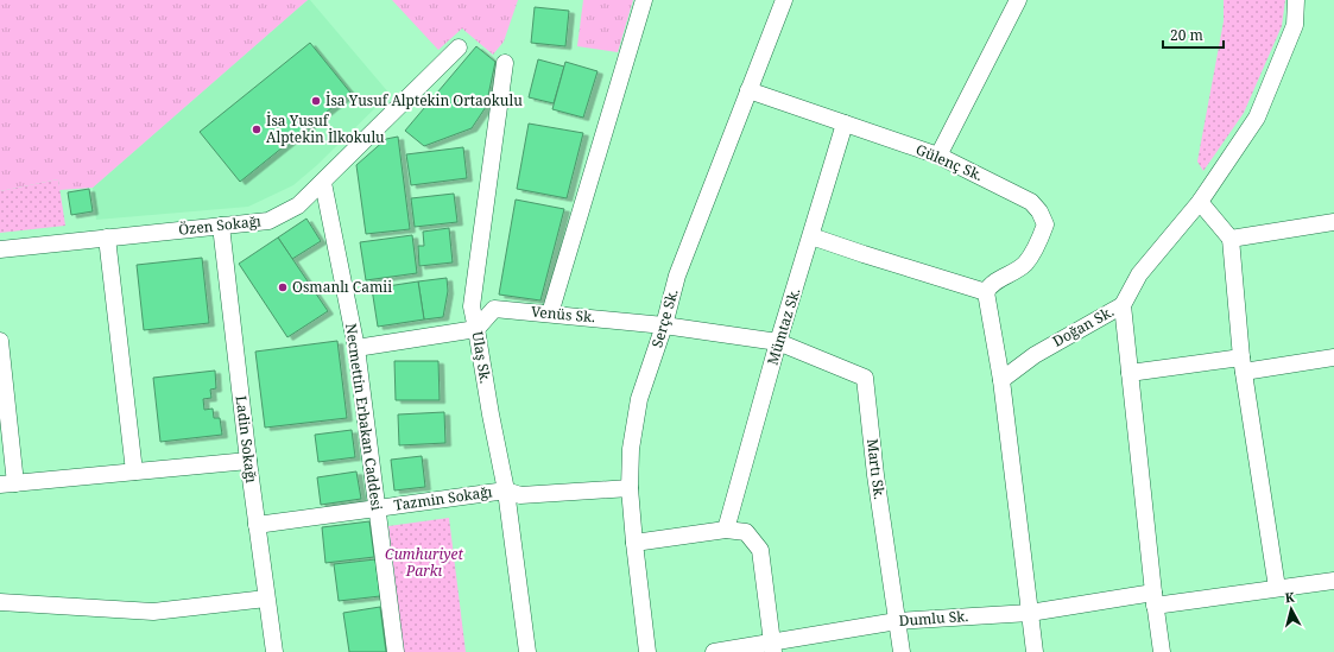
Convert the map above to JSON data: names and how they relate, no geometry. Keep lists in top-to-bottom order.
{
  "streets": {
    "street": [
      "Gülenç Sk.",
      "Özen Sokağı",
      "Venüs Sk.",
      "Serçe Sk.",
      "Mümtaz Sk.",
      "Doğan Sk.",
      "Ulaş Sk.",
      "Necmettin Erbakan Caddesi",
      "Ladin Sokağı",
      "Martı Sk.",
      "Tazmin Sokağı",
      "Dumlu Sk."
    ]
  },
  "crossings": [
    ["Gülenç Sk.", "Serçe Sk."],
    ["Gülenç Sk.", "Mümtaz Sk."],
    ["Özen Sokağı", "Necmettin Erbakan Caddesi"],
    ["Özen Sokağı", "Ladin Sokağı"],
    ["Venüs Sk.", "Serçe Sk."],
    ["Venüs Sk.", "Mümtaz Sk."],
    ["Venüs Sk.", "Ulaş Sk."],
    ["Venüs Sk.", "Martı Sk."],
    ["Serçe Sk.", "Tazmin Sokağı"],
    ["Mümtaz Sk.", "Martı Sk."],
    ["Ulaş Sk.", "Tazmin Sokağı"],
    ["Necmettin Erbakan Caddesi", "Tazmin Sokağı"],
    ["Ladin Sokağı", "Tazmin Sokağı"],
    ["Martı Sk.", "Dumlu Sk."]
  ],
  "parks": ["Cumhuriyet Parkı"],
  "places": ["İsa Yusuf Alptekin Ortaokulu", "İsa Yusuf Alptekin İlkokulu", "Osmanlı Camii"],
  "scale_bar": "20 m",
  "north": "top"
}
